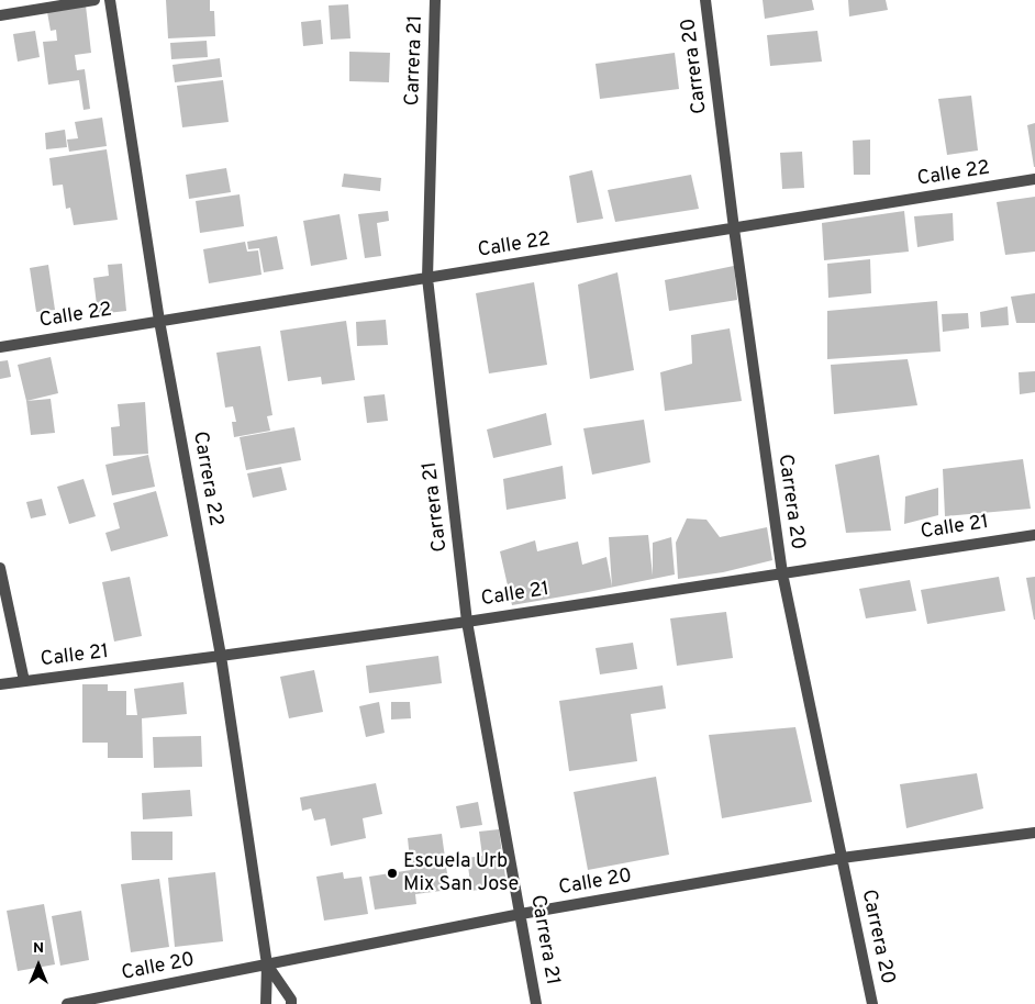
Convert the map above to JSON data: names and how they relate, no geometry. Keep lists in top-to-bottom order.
{
  "streets": {
    "street": [
      "Carrera 21",
      "Carrera 20",
      "Calle 22",
      "Carrera 22",
      "Calle 21",
      "Calle 20"
    ]
  },
  "crossings": [
    ["Carrera 21", "Calle 22"],
    ["Carrera 21", "Calle 21"],
    ["Carrera 21", "Calle 20"],
    ["Carrera 20", "Calle 22"],
    ["Carrera 20", "Calle 21"],
    ["Carrera 20", "Calle 20"],
    ["Calle 22", "Carrera 22"],
    ["Carrera 22", "Calle 21"],
    ["Carrera 22", "Calle 20"]
  ],
  "places": ["Escuela Urb Mix San Jose"],
  "north": "top"
}
